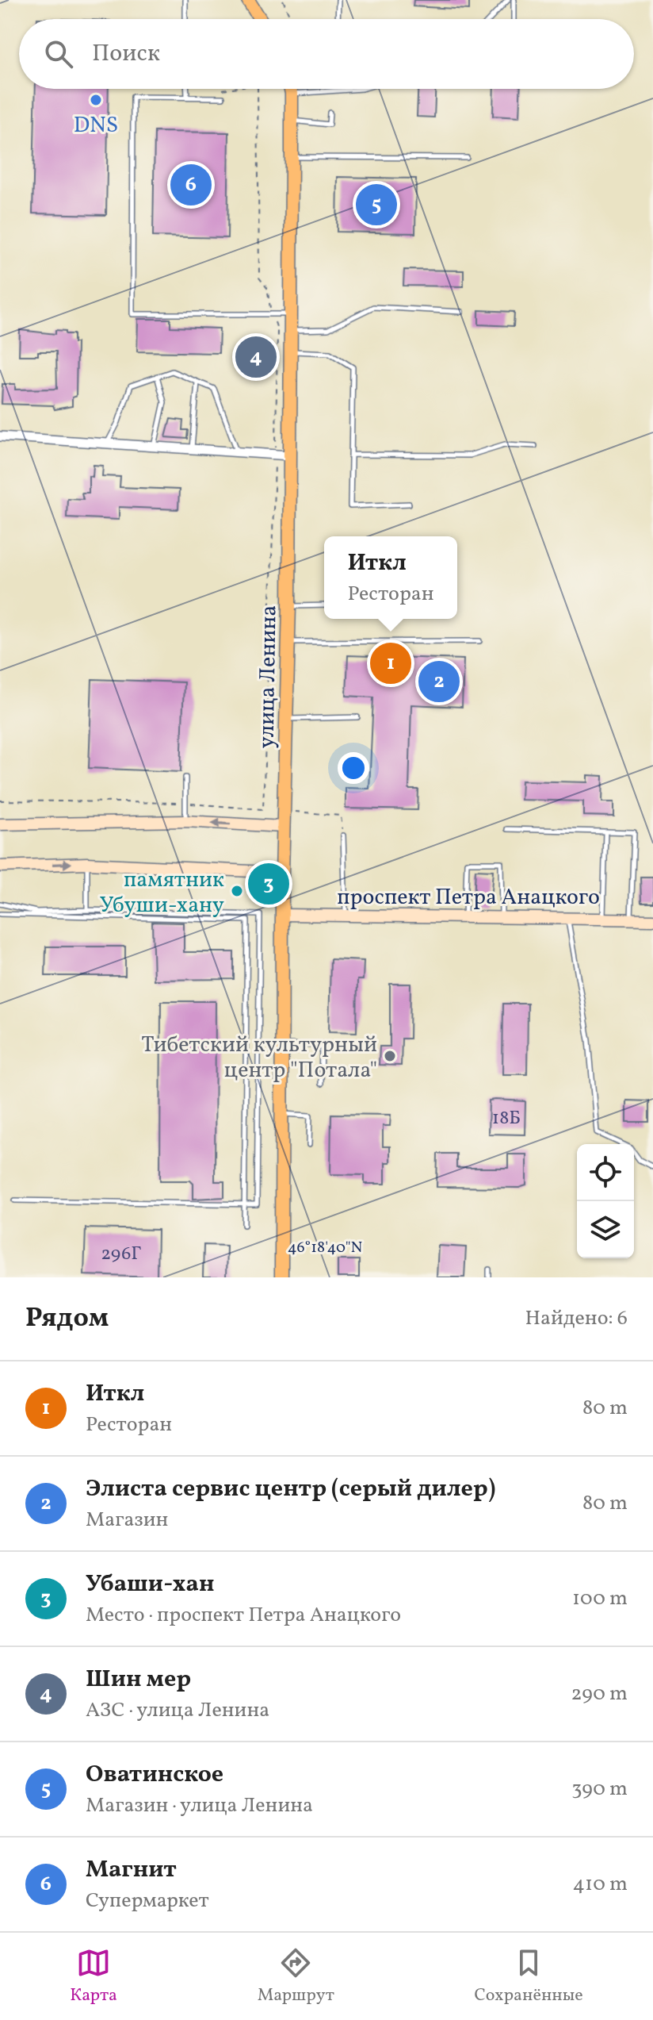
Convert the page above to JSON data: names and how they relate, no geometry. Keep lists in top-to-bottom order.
{
  "streets": {
    "main road": ["улица Ленина", "проспект Петра Анацкого"]
  },
  "crossings": [
    ["улица Ленина", "проспект Петра Анацкого"]
  ],
  "places": ["DNS", "памятник Убуши-хану", "Тибетский культурный центр \"Потала\""],
  "house_numbers": ["18Б", "296Г"],
  "page": {
    "search": "Поиск",
    "pins": [
      "6",
      "5",
      "4",
      "1",
      "2",
      "3"
    ],
    "popup": ["Иткл", "Ресторан"],
    "heading": ["Рядом", "Найдено: 6"],
    "list": [
      {
        "mark": "1",
        "name": "Иткл",
        "note": "Ресторан",
        "value": "80 m"
      },
      {
        "mark": "2",
        "name": "Элиста сервис центр (серый дилер)",
        "note": "Магазин",
        "value": "80 m"
      },
      {
        "mark": "3",
        "name": "Убаши-хан",
        "note": "Место · проспект Петра Анацкого",
        "value": "100 m"
      },
      {
        "mark": "4",
        "name": "Шин мер",
        "note": "АЗС · улица Ленина",
        "value": "290 m"
      },
      {
        "mark": "5",
        "name": "Оватинское",
        "note": "Магазин · улица Ленина",
        "value": "390 m"
      },
      {
        "mark": "6",
        "name": "Магнит",
        "note": "Супермаркет",
        "value": "410 m"
      }
    ],
    "nav": ["Карта", "Маршрут", "Сохранённые"]
  },
  "coordinates": ["46°18'40\"N"]
}
